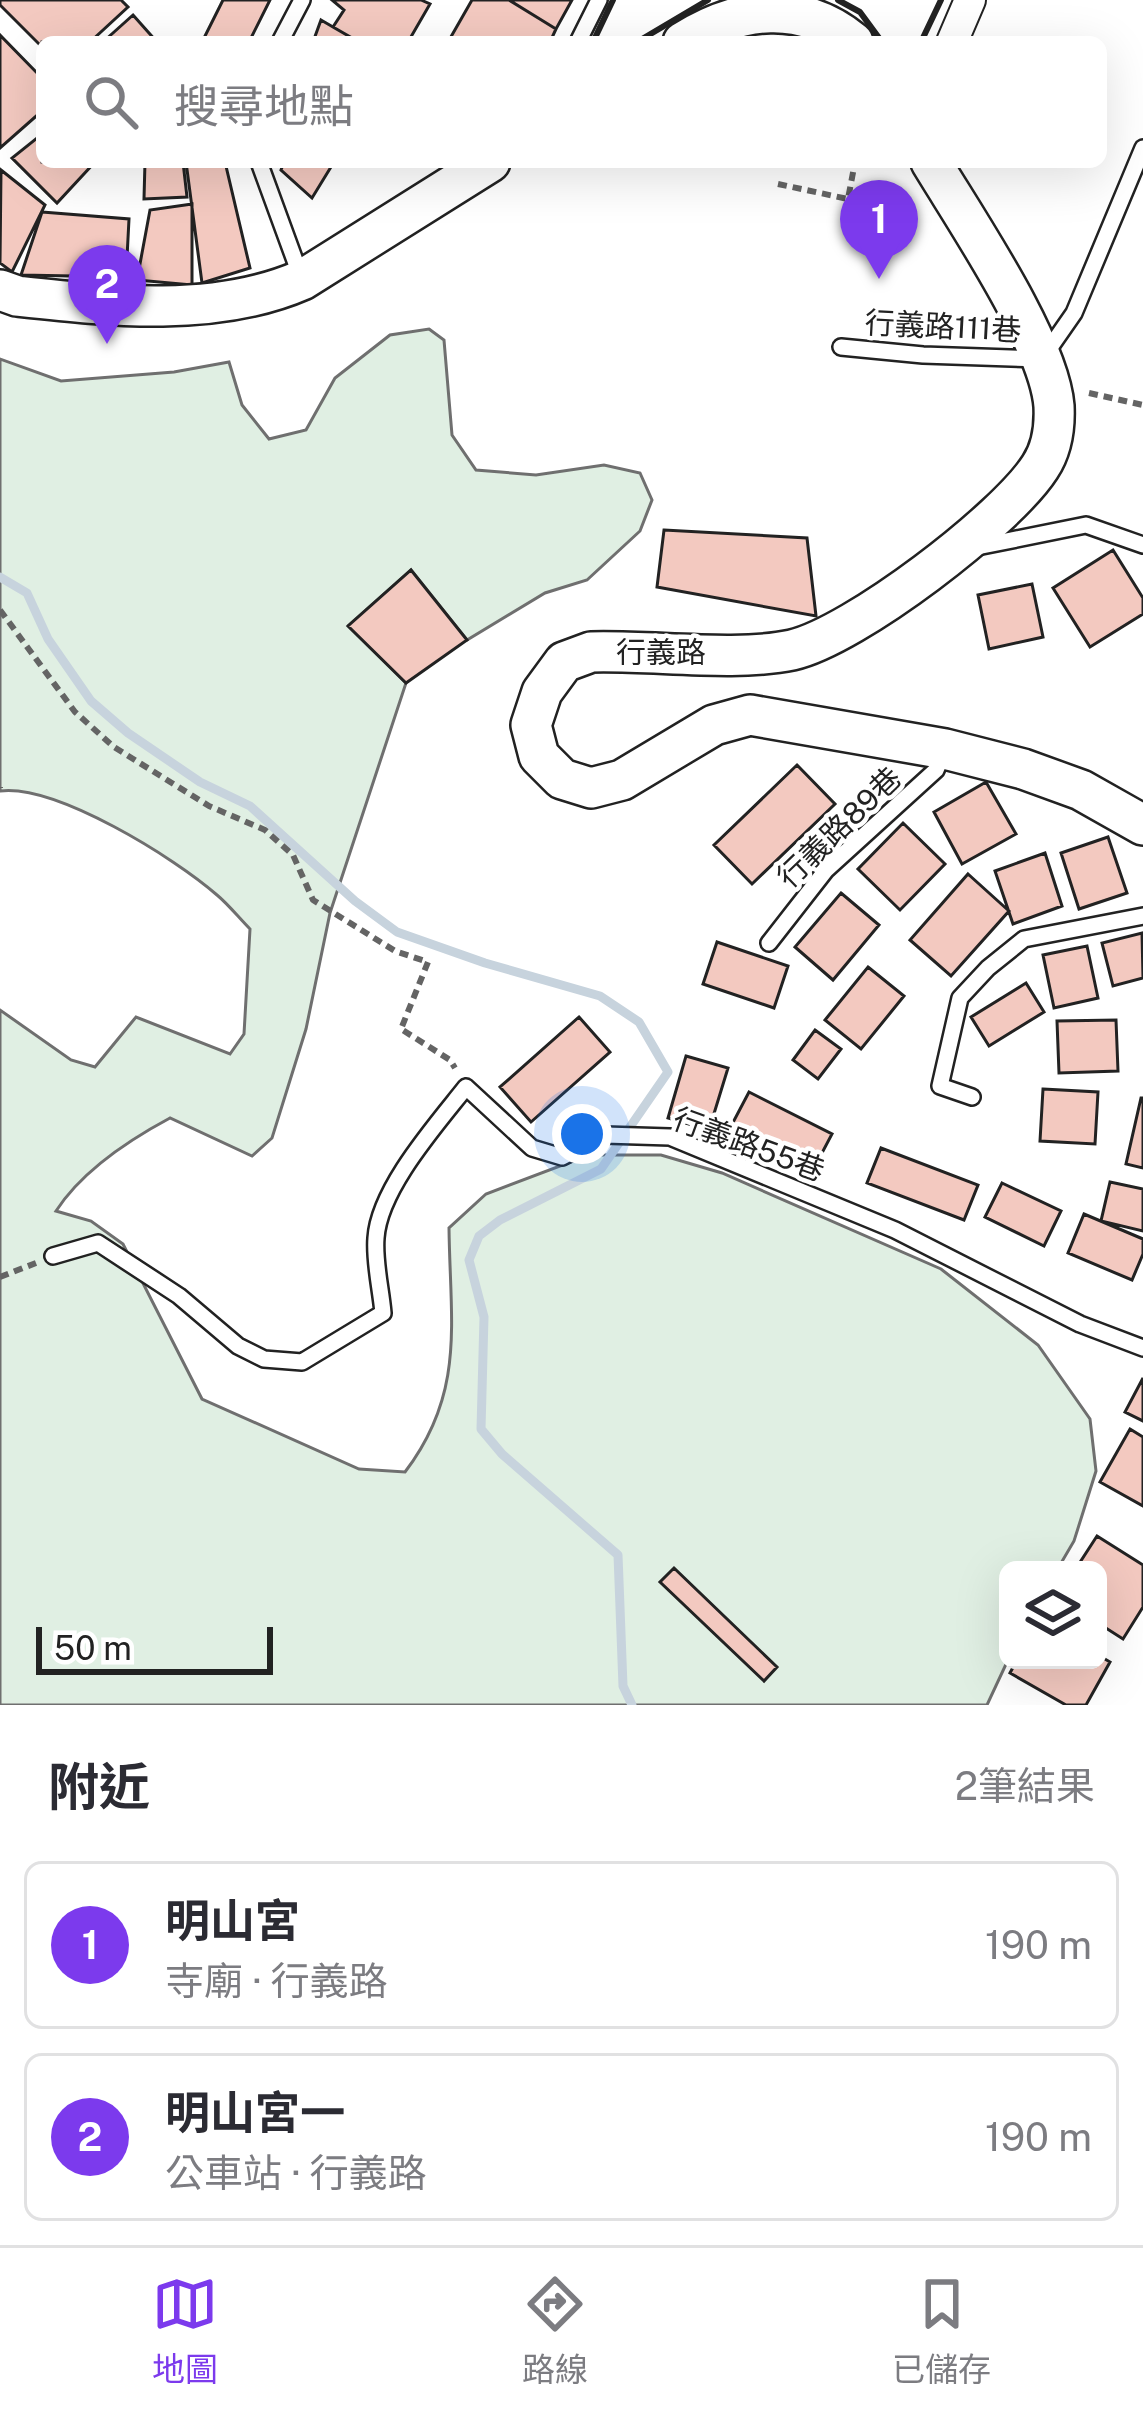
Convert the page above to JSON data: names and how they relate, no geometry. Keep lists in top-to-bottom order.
{
  "streets": {
    "street": ["行義路"],
    "lane": ["行義路111巷", "行義路89巷", "行義路55巷"]
  },
  "crossings": [
    ["行義路111巷", "行義路"],
    ["行義路", "行義路89巷"]
  ],
  "scale_bar": "50 m",
  "page": {
    "search": "搜尋地點",
    "pins": ["1", "2"],
    "scale": "50 m",
    "heading": ["附近", "2筆結果"],
    "list": [
      {
        "mark": "1",
        "name": "明山宮",
        "note": "寺廟 · 行義路",
        "value": "190 m"
      },
      {
        "mark": "2",
        "name": "明山宮一",
        "note": "公車站 · 行義路",
        "value": "190 m"
      }
    ],
    "nav": ["地圖", "路線", "已儲存"]
  }
}
